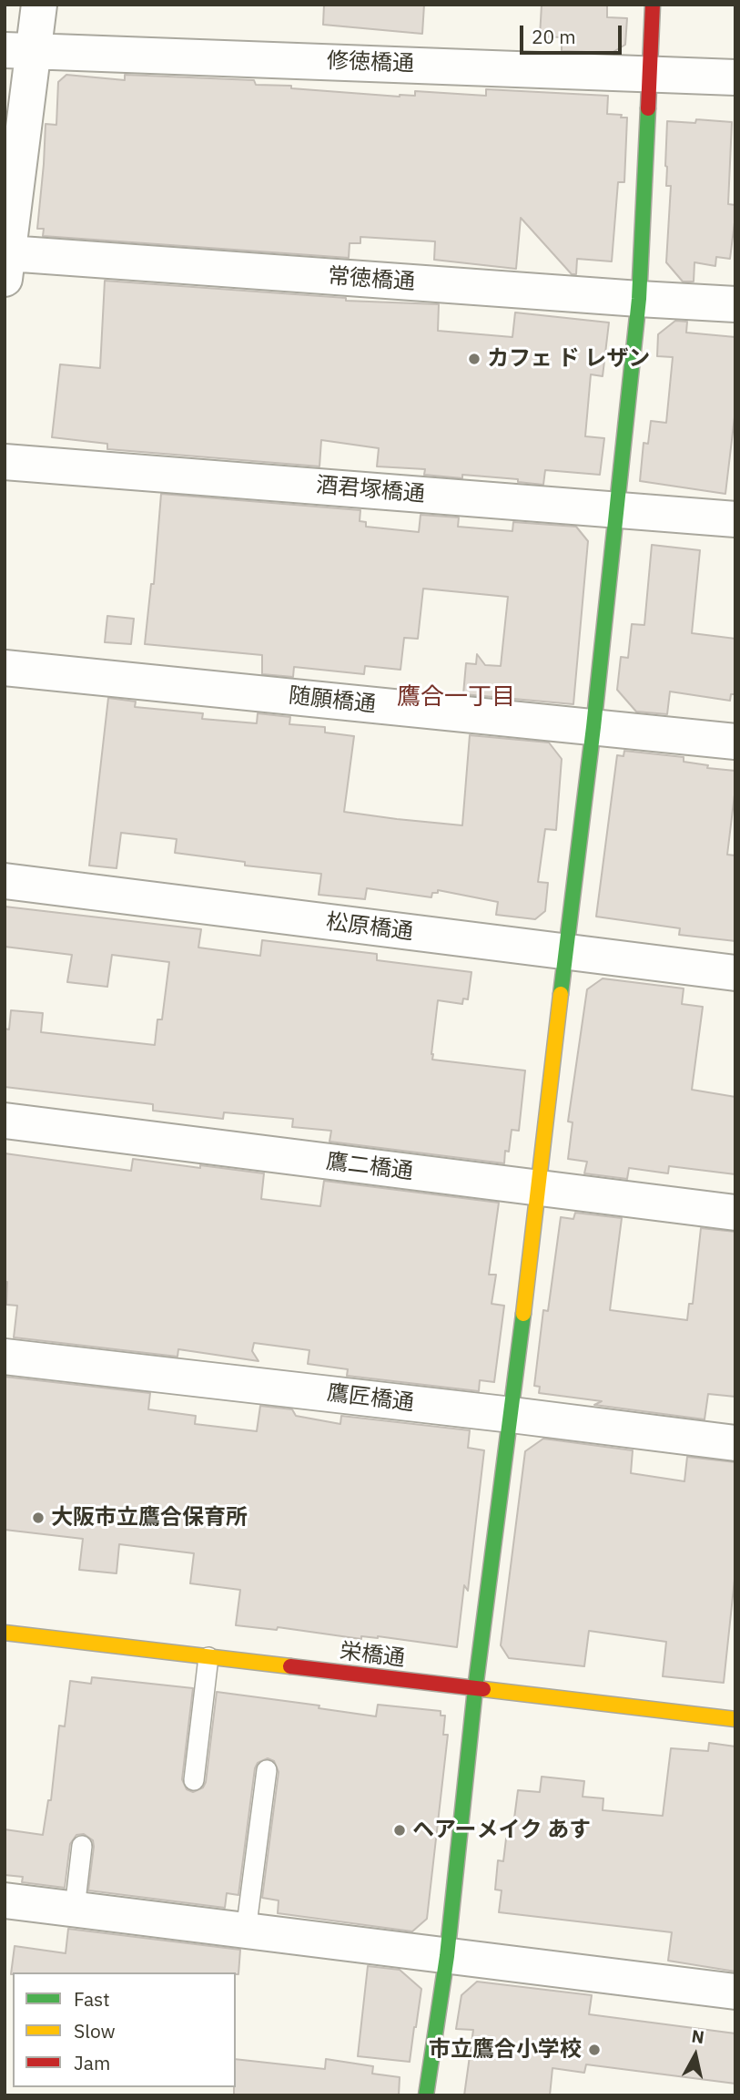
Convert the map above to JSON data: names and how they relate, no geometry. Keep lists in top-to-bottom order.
{
  "streets": {
    "street": [
      "修徳橋通",
      "常徳橋通",
      "酒君塚橋通",
      "随願橋通",
      "松原橋通",
      "鷹二橋通",
      "鷹匠橋通",
      "栄橋通"
    ]
  },
  "districts": ["鷹合一丁目"],
  "places": [
    "カフェ ド レザン",
    "大阪市立鷹合保育所",
    "ヘアーメイク あす",
    "市立鷹合小学校"
  ],
  "legend": ["Fast", "Slow", "Jam"],
  "scale_bar": "20 m",
  "north": "top"
}
